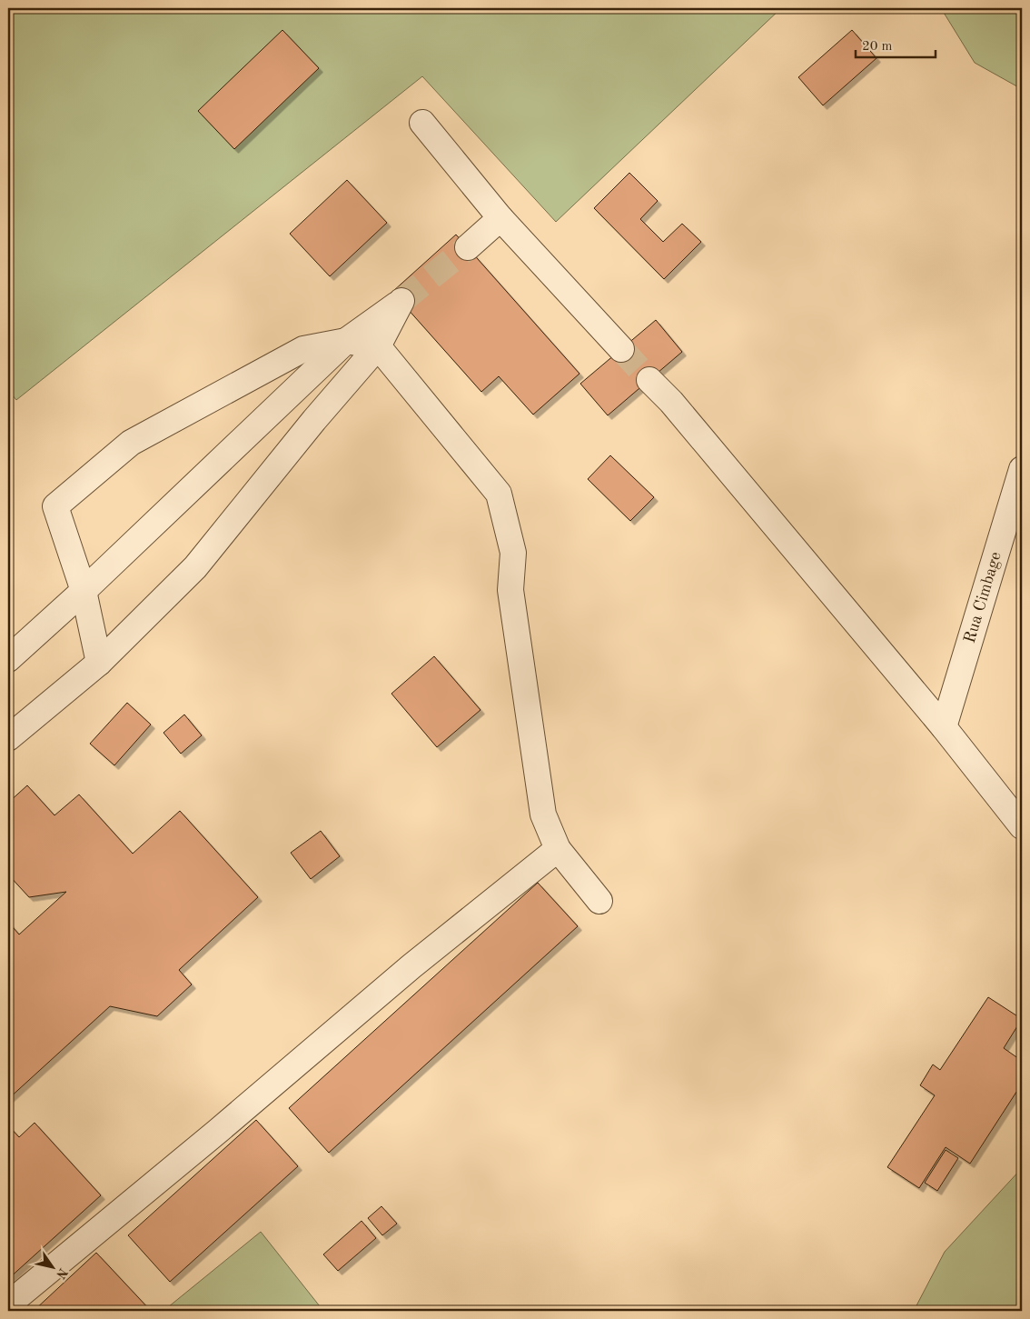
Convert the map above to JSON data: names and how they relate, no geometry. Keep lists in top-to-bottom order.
{
  "streets": {
    "street": ["Rua Cimbage"]
  },
  "scale_bar": "20 m",
  "north": "bottom right"
}
